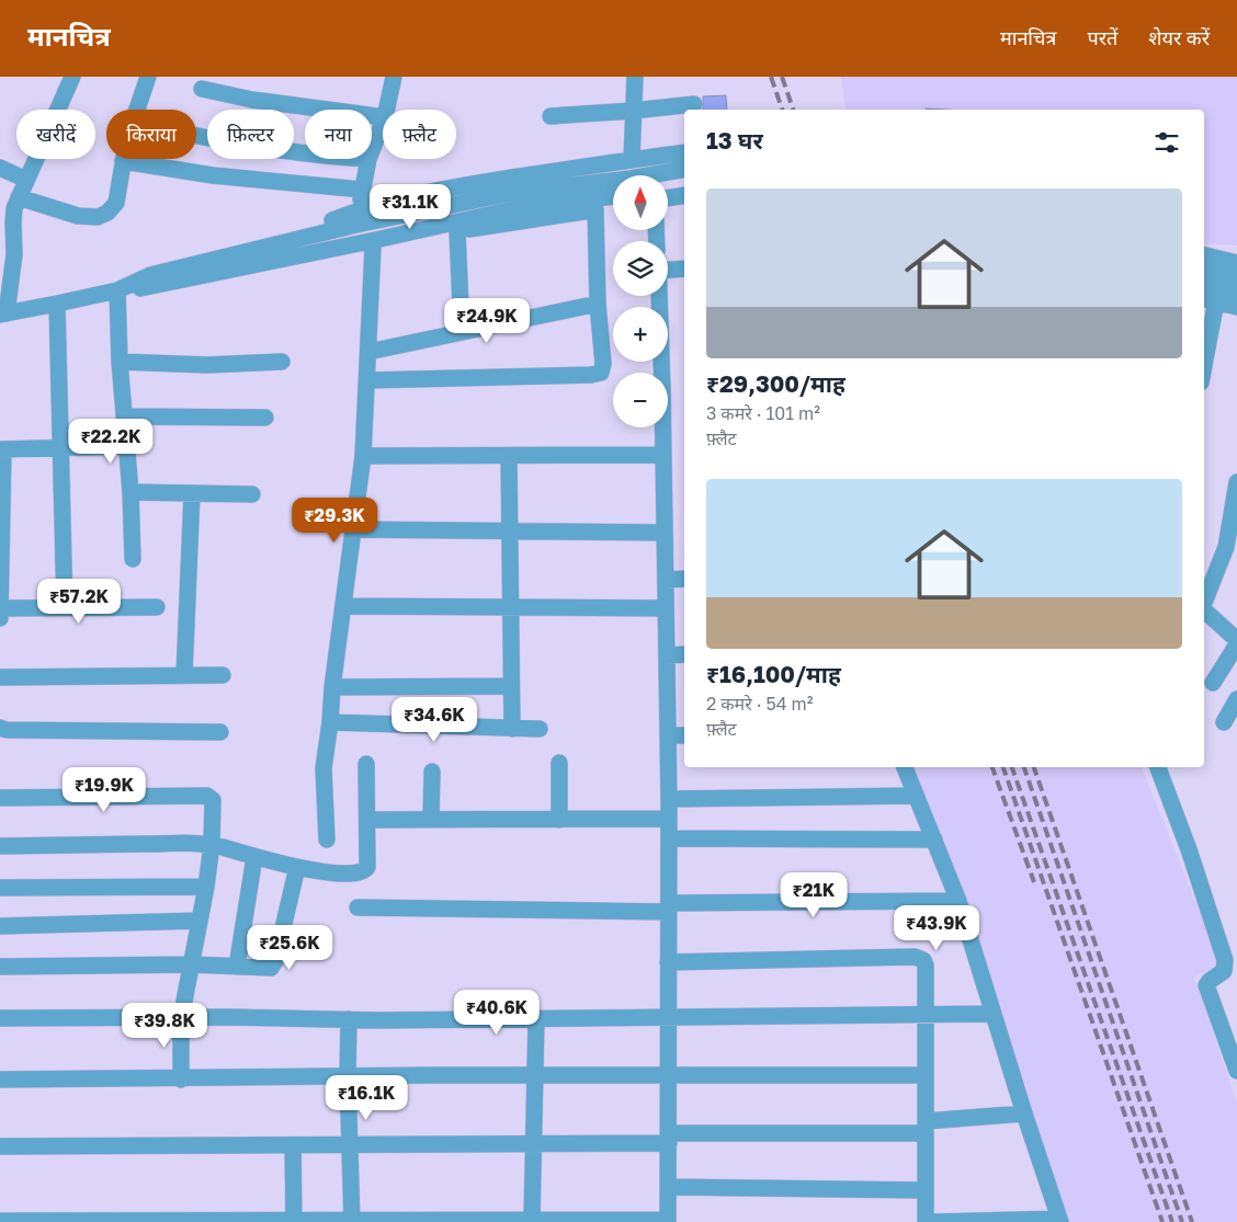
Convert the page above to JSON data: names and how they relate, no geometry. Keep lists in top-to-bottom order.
{
  "north": "top",
  "page": {
    "header": "मानचित्र",
    "nav": ["मानचित्र", "परतें", "शेयर करें"],
    "chip": [
      "खरीदें",
      "किराया",
      "फ़िल्टर",
      "नया",
      "फ़्लैट"
    ],
    "heading": "13 घर",
    "map_buttons": ["+", "−"],
    "list": [
      {
        "name": "₹29,300/माह",
        "note": "3 कमरे · 101 m² · फ़्लैट"
      },
      {
        "name": "₹16,100/माह",
        "note": "2 कमरे · 54 m² · फ़्लैट"
      }
    ],
    "price": [
      "₹31.1K",
      "₹24.9K",
      "₹22.2K",
      "₹29.3K",
      "₹57.2K",
      "₹34.6K",
      "₹19.9K",
      "₹21K",
      "₹43.9K",
      "₹25.6K",
      "₹40.6K",
      "₹39.8K",
      "₹16.1K"
    ]
  }
}
